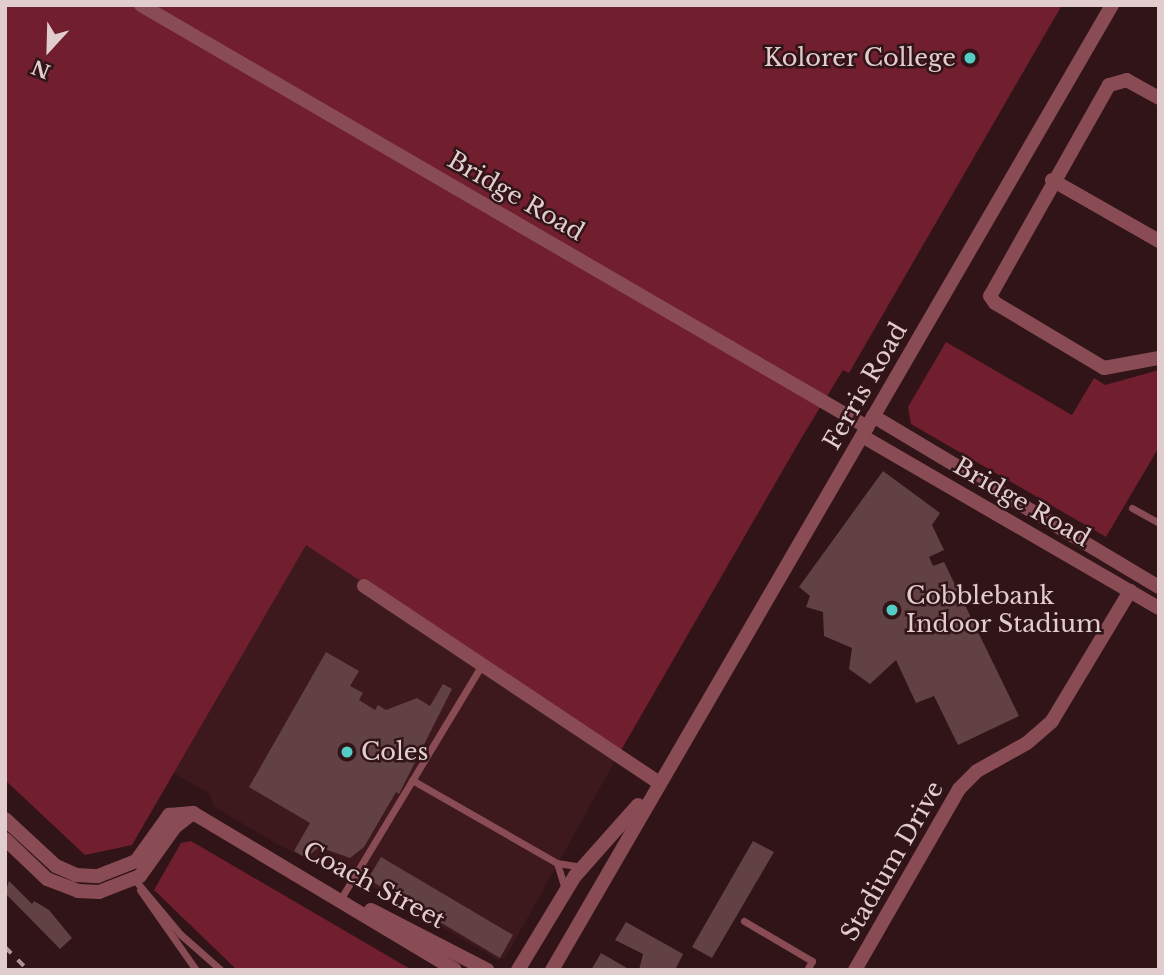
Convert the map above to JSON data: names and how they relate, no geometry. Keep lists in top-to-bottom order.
{
  "streets": {
    "street": [
      "Bridge Road",
      "Ferris Road",
      "Stadium Drive",
      "Coach Street"
    ]
  },
  "crossings": [
    ["Bridge Road", "Ferris Road"],
    ["Bridge Road", "Stadium Drive"]
  ],
  "places": ["Kolorer College", "Cobblebank Indoor Stadium", "Coles"],
  "north": "bottom"
}
